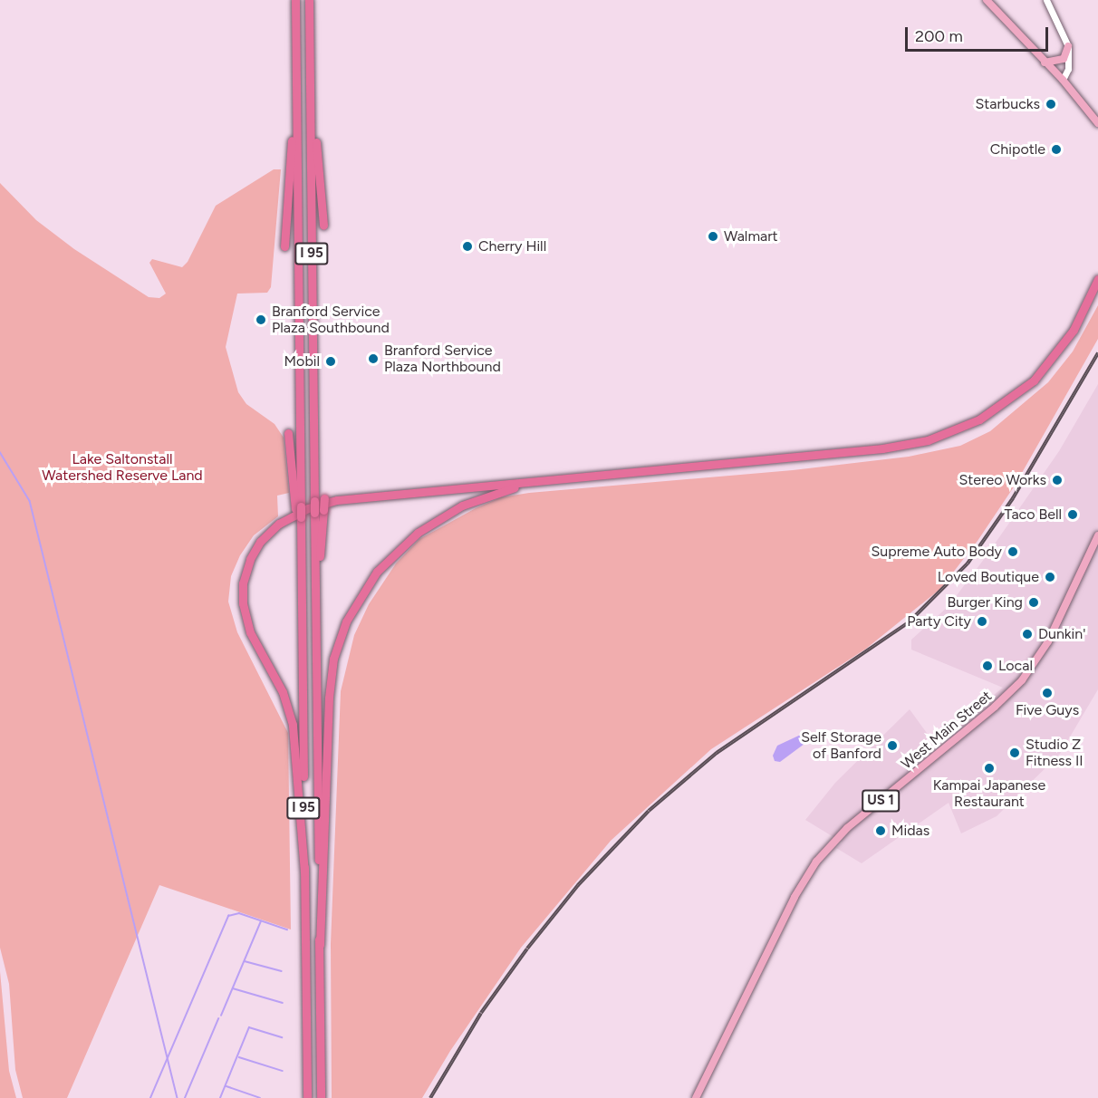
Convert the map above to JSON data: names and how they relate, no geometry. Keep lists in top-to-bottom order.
{
  "streets": {
    "highway": ["I 95"],
    "main road": ["West Main Street", "US 1"]
  },
  "parks": ["Lake Saltonstall Watershed Reserve Land"],
  "places": [
    "Starbucks",
    "Chipotle",
    "Walmart",
    "Cherry Hill",
    "Branford Service Plaza Southbound",
    "Branford Service Plaza Northbound",
    "Mobil",
    "Stereo Works",
    "Taco Bell",
    "Supreme Auto Body",
    "Loved Boutique",
    "Burger King",
    "Party City",
    "Dunkin'",
    "Local",
    "Five Guys",
    "Self Storage of Banford",
    "Studio Z Fitness II",
    "Kampai Japanese Restaurant",
    "Midas"
  ],
  "scale_bar": "200 m"
}
